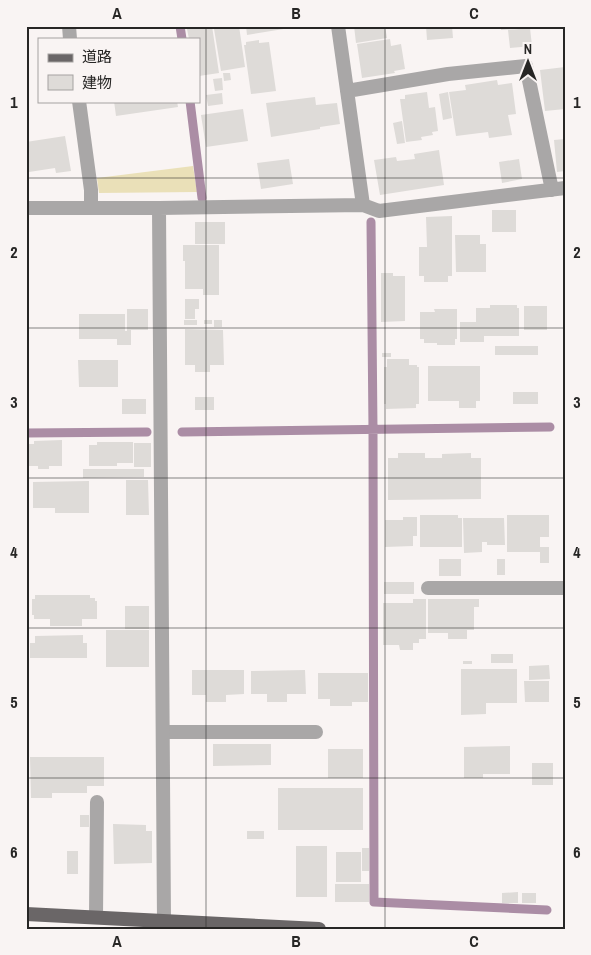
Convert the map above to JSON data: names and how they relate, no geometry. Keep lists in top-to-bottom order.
{
  "legend": ["道路", "建物"],
  "north": "top",
  "grid": {
    "columns": ["A", "B", "C"],
    "rows": [
      "1",
      "2",
      "3",
      "4",
      "5",
      "6"
    ]
  }
}
